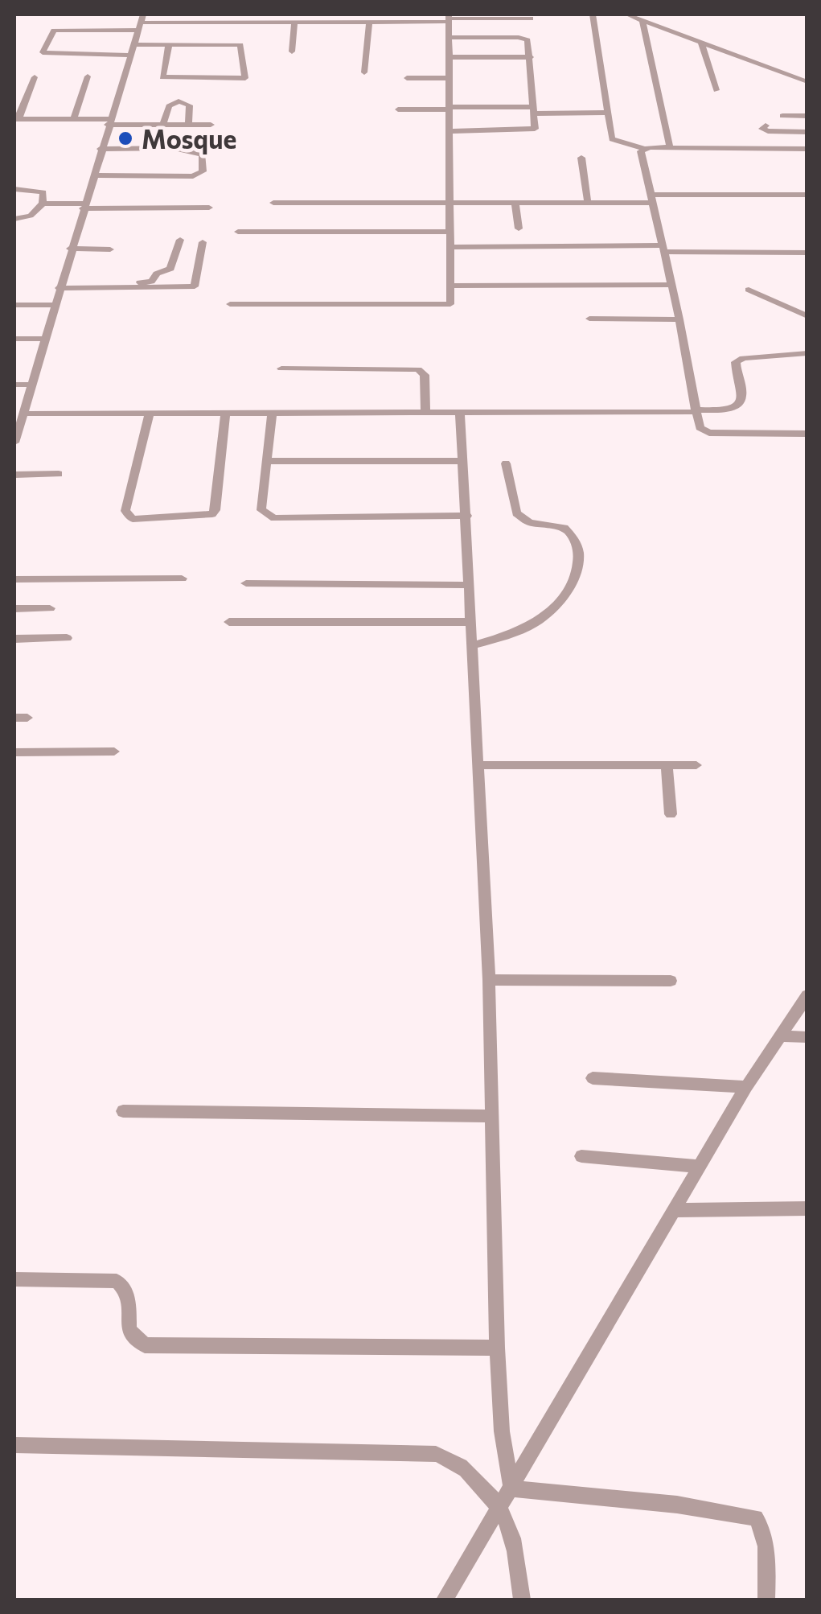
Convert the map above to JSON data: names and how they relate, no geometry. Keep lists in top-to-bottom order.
{
  "places": ["Mosque"]
}
